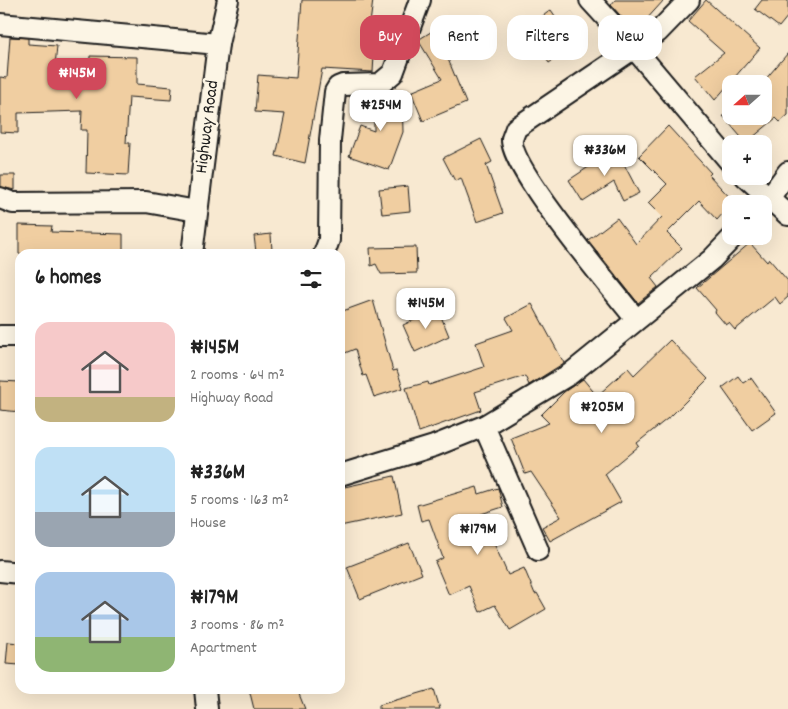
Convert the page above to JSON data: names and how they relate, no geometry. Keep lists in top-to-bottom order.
{
  "streets": {
    "street": ["Highway Road"]
  },
  "north": "left",
  "page": {
    "chip": [
      "Buy",
      "Rent",
      "Filters",
      "New"
    ],
    "price": [
      "₦145M",
      "₦254M",
      "₦336M",
      "₦145M",
      "₦205M",
      "₦179M"
    ],
    "map_buttons": ["+", "−"],
    "heading": "6 homes",
    "list": [
      {
        "name": "₦145M",
        "note": "2 rooms · 64 m² · Highway Road"
      },
      {
        "name": "₦336M",
        "note": "5 rooms · 163 m² · House"
      },
      {
        "name": "₦179M",
        "note": "3 rooms · 86 m² · Apartment"
      }
    ]
  }
}
